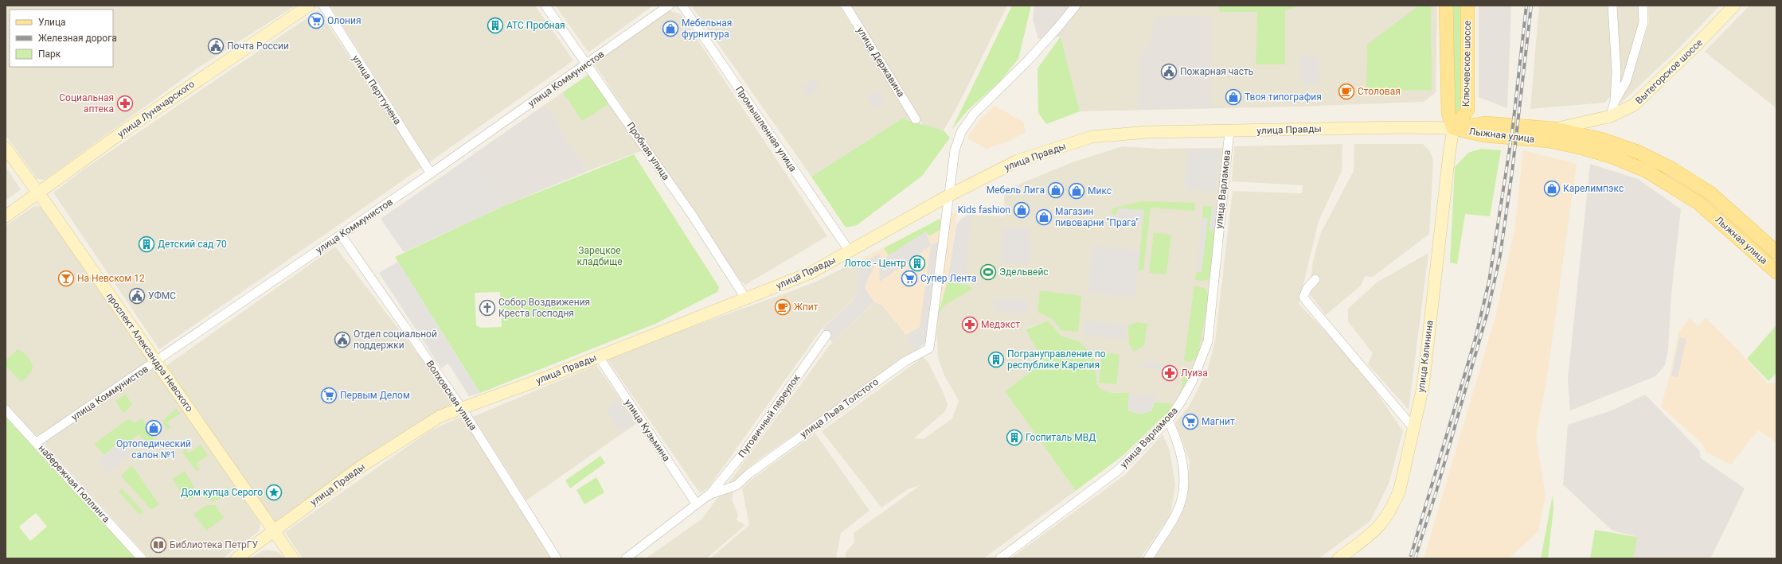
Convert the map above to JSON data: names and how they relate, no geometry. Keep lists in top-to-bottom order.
{
  "streets": {
    "main road": [
      "Ключевское шоссе",
      "Вытегорское шоссе",
      "улица Луначарского",
      "улица Правды",
      "Лыжная улица",
      "проспект Александра Невского",
      "улица Калинина"
    ],
    "street": [
      "улица Державина",
      "улица Коммунистов",
      "улица Перттунена",
      "Промышленная улица",
      "Пробная улица",
      "улица Варламова",
      "Волховская улица",
      "улица Льва Толстого",
      "Пуговичный переулок",
      "улица Кузьмина",
      "набережная Гюллинга"
    ]
  },
  "crossings": [
    ["Ключевское шоссе", "улица Правды"],
    ["Ключевское шоссе", "Лыжная улица"],
    ["Ключевское шоссе", "улица Калинина"],
    ["Вытегорское шоссе", "Лыжная улица"],
    ["улица Коммунистов", "улица Перттунена"],
    ["улица Коммунистов", "Пробная улица"],
    ["улица Коммунистов", "проспект Александра Невского"],
    ["улица Коммунистов", "Волховская улица"],
    ["улица Коммунистов", "набережная Гюллинга"],
    ["улица Луначарского", "проспект Александра Невского"],
    ["Промышленная улица", "улица Правды"],
    ["улица Правды", "Лыжная улица"],
    ["улица Правды", "Пробная улица"],
    ["улица Правды", "улица Варламова"],
    ["улица Правды", "проспект Александра Невского"],
    ["улица Правды", "улица Калинина"],
    ["улица Правды", "Волховская улица"],
    ["улица Правды", "улица Льва Толстого"],
    ["улица Правды", "улица Кузьмина"],
    ["Лыжная улица", "улица Калинина"],
    ["улица Льва Толстого", "Пуговичный переулок"],
    ["улица Льва Толстого", "улица Кузьмина"]
  ],
  "parks": ["Зарецкое кладбище"],
  "places": {
    "supermarket": [
      "Олония",
      "Супер Лента",
      "Первым Делом",
      "Магнит"
    ],
    "building": [
      "АТС Пробная",
      "Детский сад 70",
      "Лотос - Центр",
      "Погрануправление по республике Карелия",
      "Госпиталь МВД"
    ],
    "shop": [
      "Мебельная фурнитура",
      "Твоя типография",
      "Карелимпэкс",
      "Мебель Лига",
      "Микс",
      "Kids fashion",
      "Магазин пивоварни \"Прага\"",
      "Ортопедический салон №1"
    ],
    "public building": [
      "Почта России",
      "Пожарная часть",
      "УФМС",
      "Отдел социальной поддержки"
    ],
    "cafe": ["Столовая", "Жпит"],
    "pharmacy": ["Социальная аптека", "Медэкст", "Луиза"],
    "sports": ["Эдельвейс"],
    "bar": ["На Невском 12"],
    "church": ["Собор Воздвижения Креста Господня"],
    "place": ["Дом купца Серого"],
    "library": ["Библиотека ПетрГУ"]
  },
  "legend": ["Улица", "Железная дорога", "Парк"]
}
